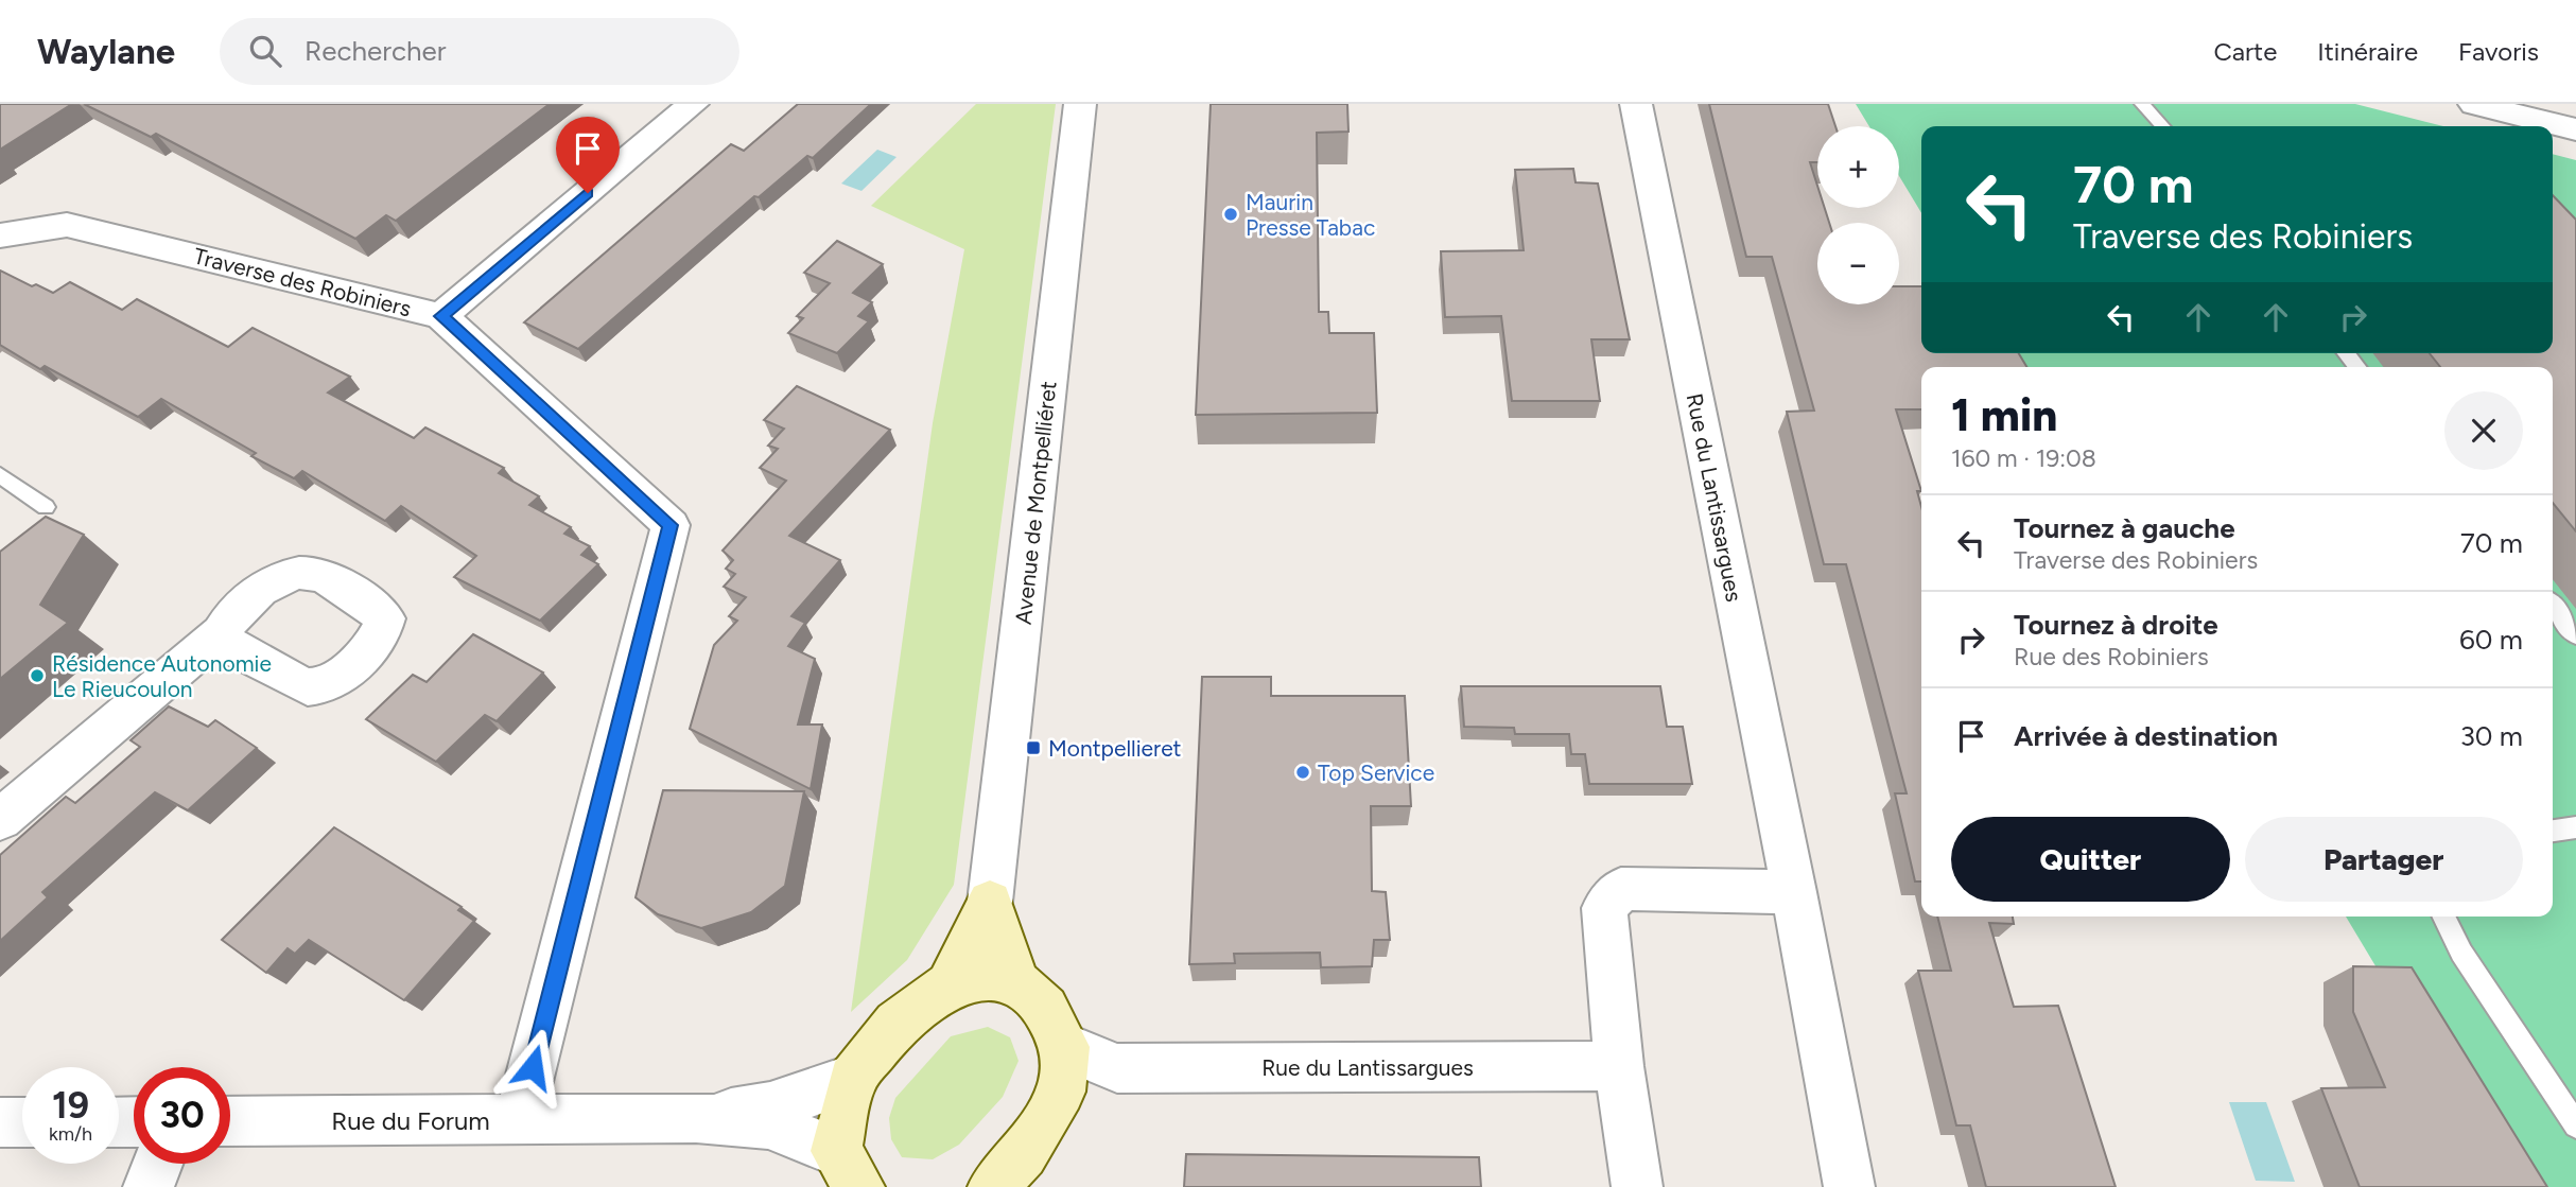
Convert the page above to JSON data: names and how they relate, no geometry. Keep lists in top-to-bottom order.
{
  "streets": {
    "street": [
      "Traverse des Robiniers",
      "Rue du Lantissargues",
      "Avenue de Montpelliéret",
      "Rue du Forum"
    ]
  },
  "crossings": [
    ["Traverse des Robiniers", "Rue du Forum"]
  ],
  "places": {
    "other": ["Maurin Presse Tabac", "Résidence Autonomie Le Rieucoulon", "Top Service"],
    "transit": ["Montpellieret"]
  },
  "page": {
    "header": "Waylane",
    "search": "Rechercher",
    "nav": ["Carte", "Itinéraire", "Favoris"],
    "map_buttons": ["+", "−"],
    "turn": ["70 m", "Traverse des Robiniers"],
    "heading": ["1 min", "160 m · 19:08"],
    "list": [
      {
        "name": "Tournez à gauche",
        "note": "Traverse des Robiniers",
        "value": "70 m"
      },
      {
        "name": "Tournez à droite",
        "note": "Rue des Robiniers",
        "value": "60 m"
      },
      {
        "name": "Arrivée à destination",
        "value": "30 m"
      }
    ],
    "buttons": ["Quitter", "Partager"],
    "speed": "19 km/h",
    "limit": "30"
  }
}
